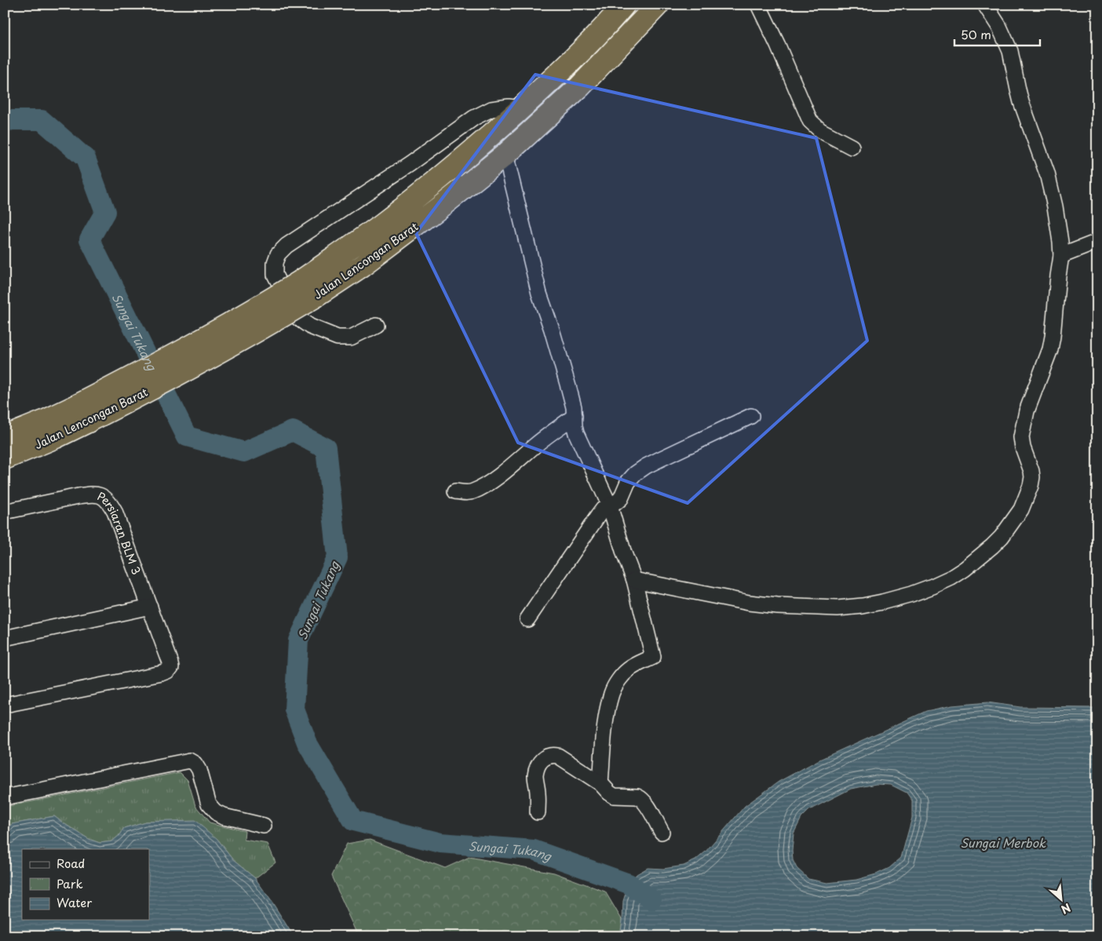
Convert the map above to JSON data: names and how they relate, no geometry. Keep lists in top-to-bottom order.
{
  "streets": {
    "highway": ["Jalan Lencongan Barat"],
    "street": ["Persiaran BLM 3"]
  },
  "water": ["Sungai Tukang", "Sungai Merbok"],
  "legend": ["Road", "Park", "Water"],
  "scale_bar": "50 m",
  "north": "bottom right"
}
